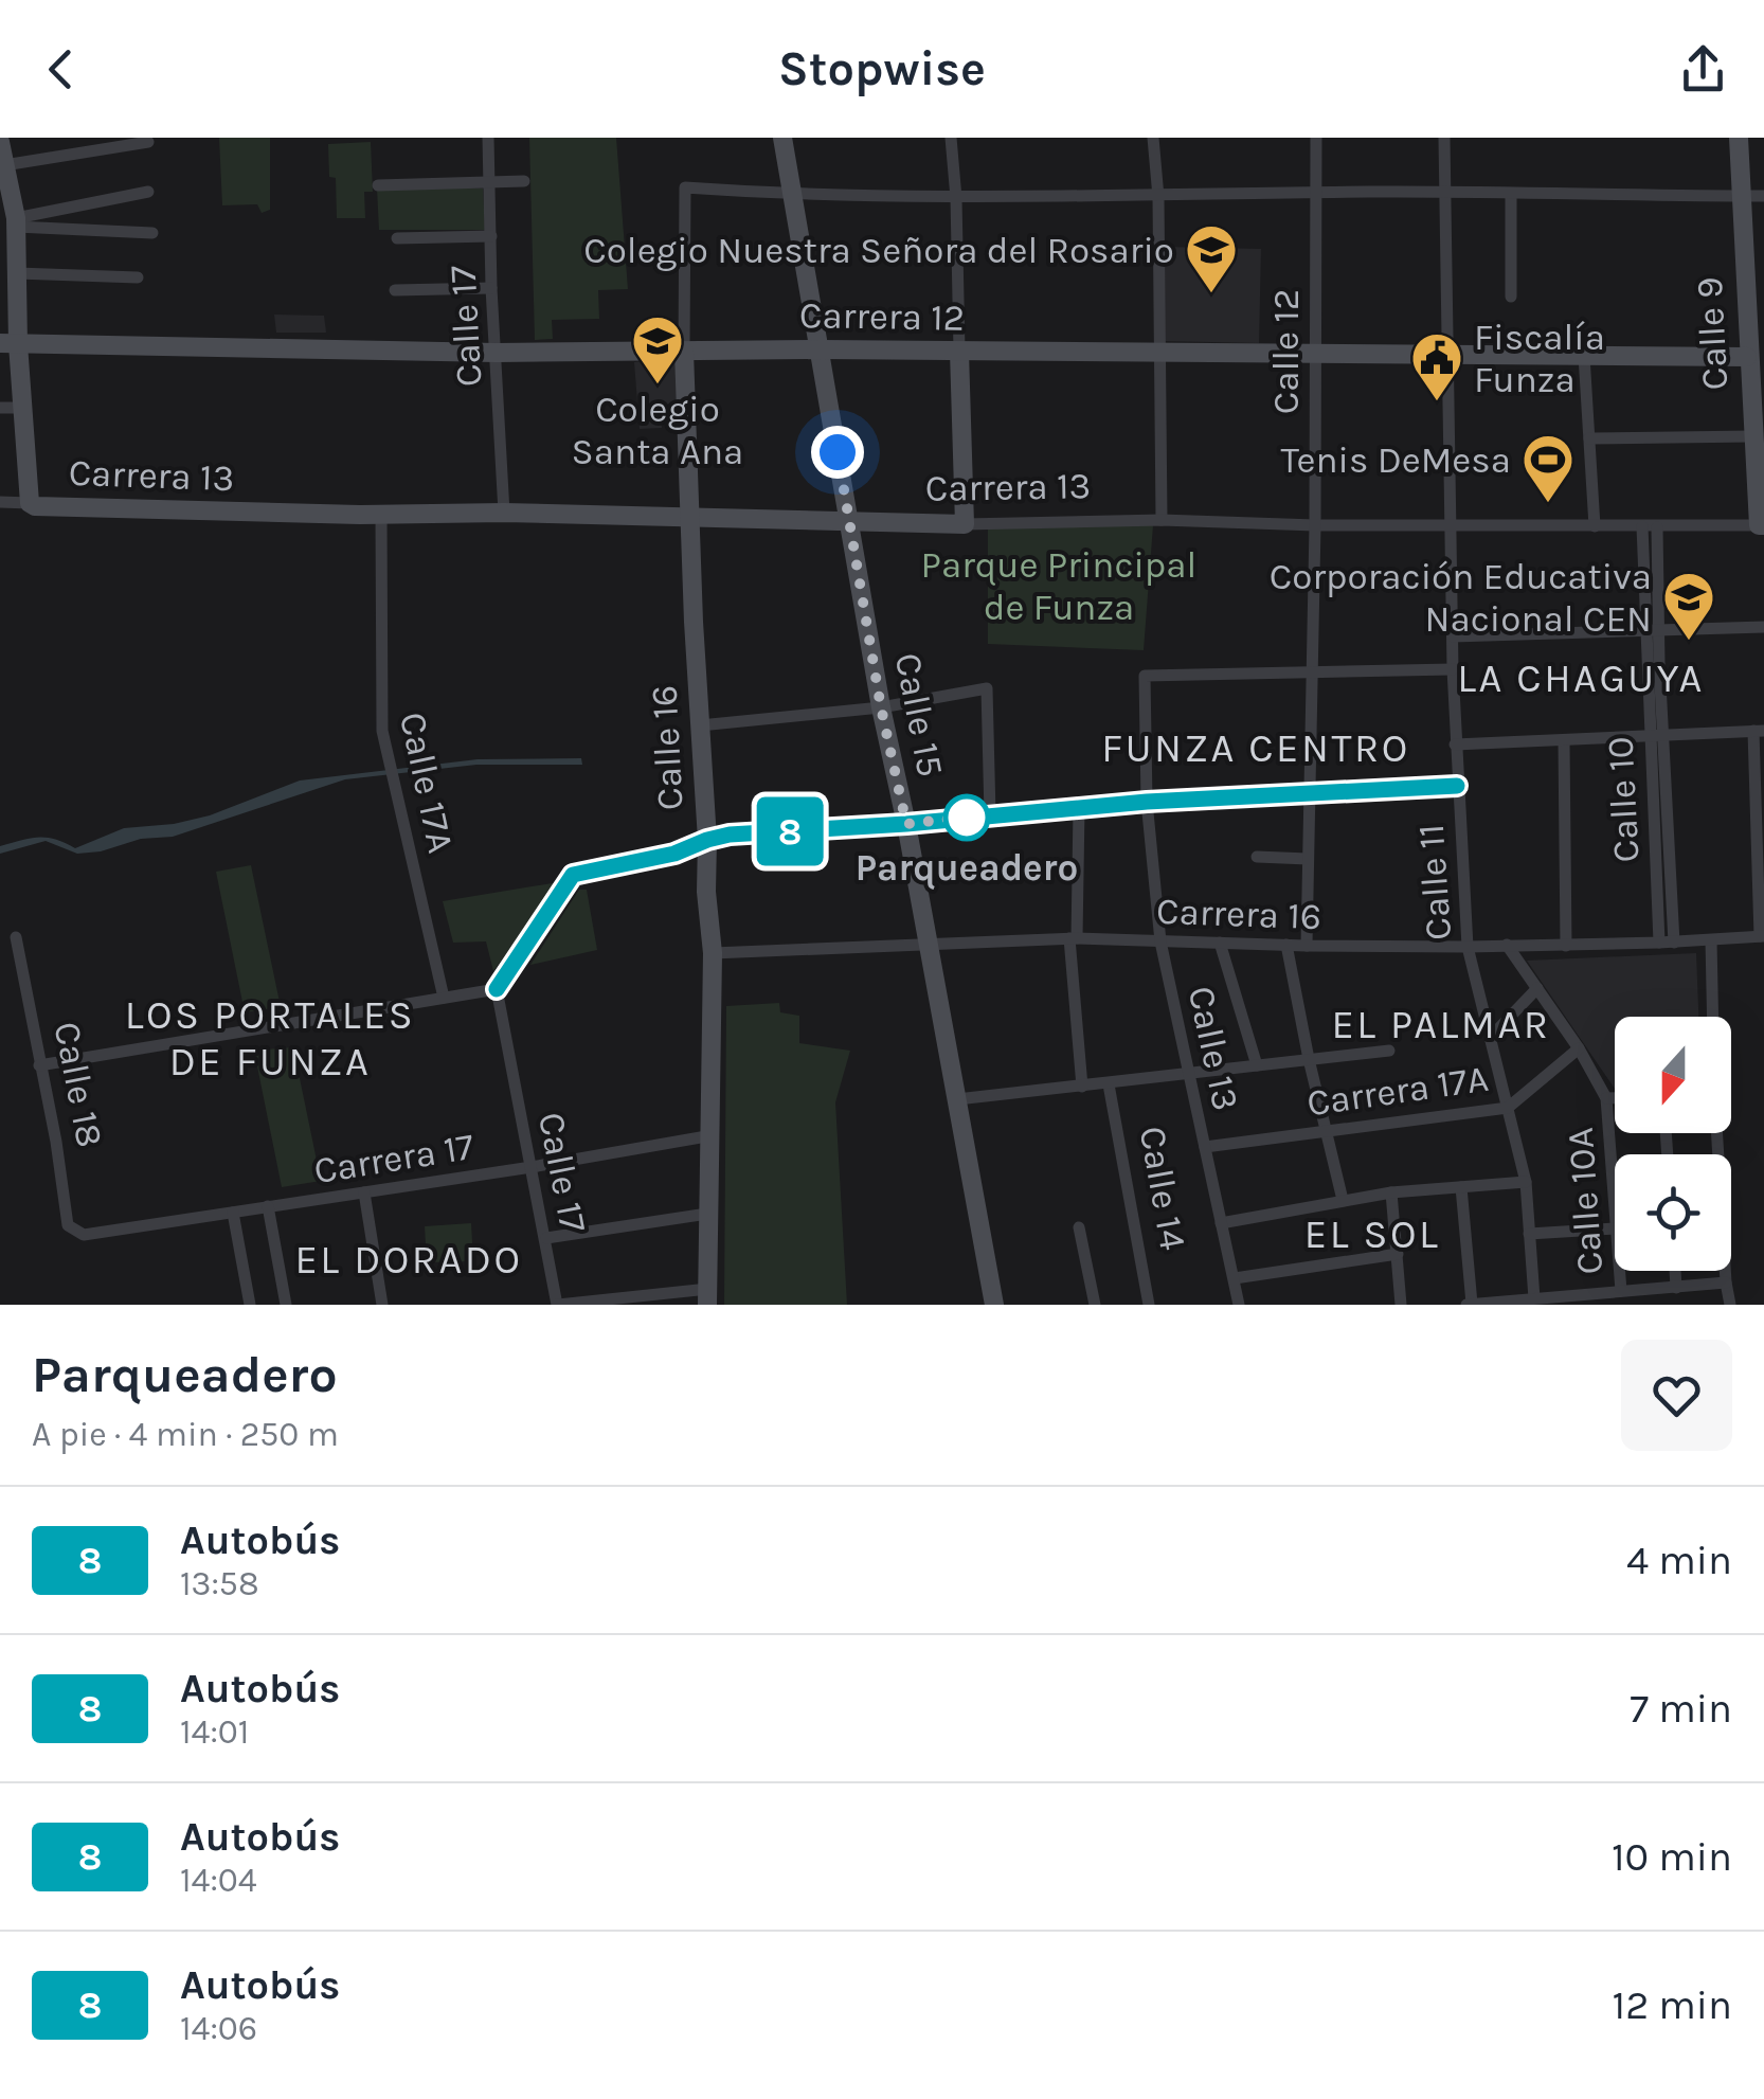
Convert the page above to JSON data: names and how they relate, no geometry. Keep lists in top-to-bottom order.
{
  "streets": {
    "main road": [
      "Carrera 12",
      "Calle 9",
      "Carrera 13",
      "Calle 15",
      "Calle 16"
    ],
    "street": [
      "Calle 17",
      "Calle 12",
      "Calle 17A",
      "Calle 10",
      "Calle 11",
      "Carrera 16",
      "Calle 13",
      "Calle 18",
      "Carrera 17A",
      "Carrera 17",
      "Calle 14",
      "Calle 10A"
    ]
  },
  "crossings": [
    ["Carrera 12", "Calle 17"],
    ["Carrera 12", "Calle 9"],
    ["Carrera 12", "Calle 12"],
    ["Carrera 12", "Calle 15"],
    ["Carrera 12", "Calle 16"],
    ["Carrera 12", "Calle 11"],
    ["Calle 17", "Carrera 13"],
    ["Calle 17", "Carrera 17"],
    ["Calle 9", "Carrera 13"],
    ["Calle 12", "Carrera 13"],
    ["Calle 12", "Carrera 16"],
    ["Calle 12", "Calle 13"],
    ["Carrera 13", "Calle 15"],
    ["Carrera 13", "Calle 16"],
    ["Carrera 13", "Calle 17A"],
    ["Carrera 13", "Calle 10"],
    ["Carrera 13", "Calle 11"],
    ["Calle 15", "Calle 16"],
    ["Calle 15", "Carrera 16"],
    ["Calle 16", "Carrera 16"],
    ["Calle 16", "Carrera 17"],
    ["Calle 10", "Carrera 16"],
    ["Calle 11", "Carrera 16"],
    ["Calle 11", "Carrera 17A"],
    ["Carrera 16", "Calle 13"],
    ["Carrera 16", "Calle 10A"],
    ["Calle 13", "Carrera 17A"],
    ["Calle 18", "Carrera 17"],
    ["Carrera 17A", "Calle 10A"]
  ],
  "districts": [
    "LA CHAGUYA",
    "FUNZA CENTRO",
    "LOS PORTALES DE FUNZA",
    "EL PALMAR",
    "EL SOL",
    "EL DORADO"
  ],
  "parks": ["Parque Principal de Funza"],
  "places": {
    "school or university": ["Colegio Nuestra Señora del Rosario", "Colegio Santa Ana", "Corporación Educativa Nacional CEN"],
    "public building": ["Fiscalía Funza"],
    "sports": ["Tenis DeMesa"],
    "other": ["Parqueadero"]
  },
  "lines": ["bus line 8"],
  "north": "bottom",
  "page": {
    "header": "Stopwise",
    "on_map": "8",
    "heading": ["Parqueadero", "A pie · 4 min · 250 m"],
    "list": [
      {
        "mark": "8",
        "name": "Autobús",
        "note": "13:58",
        "value": "4 min"
      },
      {
        "mark": "8",
        "name": "Autobús",
        "note": "14:01",
        "value": "7 min"
      },
      {
        "mark": "8",
        "name": "Autobús",
        "note": "14:04",
        "value": "10 min"
      },
      {
        "mark": "8",
        "name": "Autobús",
        "note": "14:06",
        "value": "12 min"
      }
    ]
  }
}
